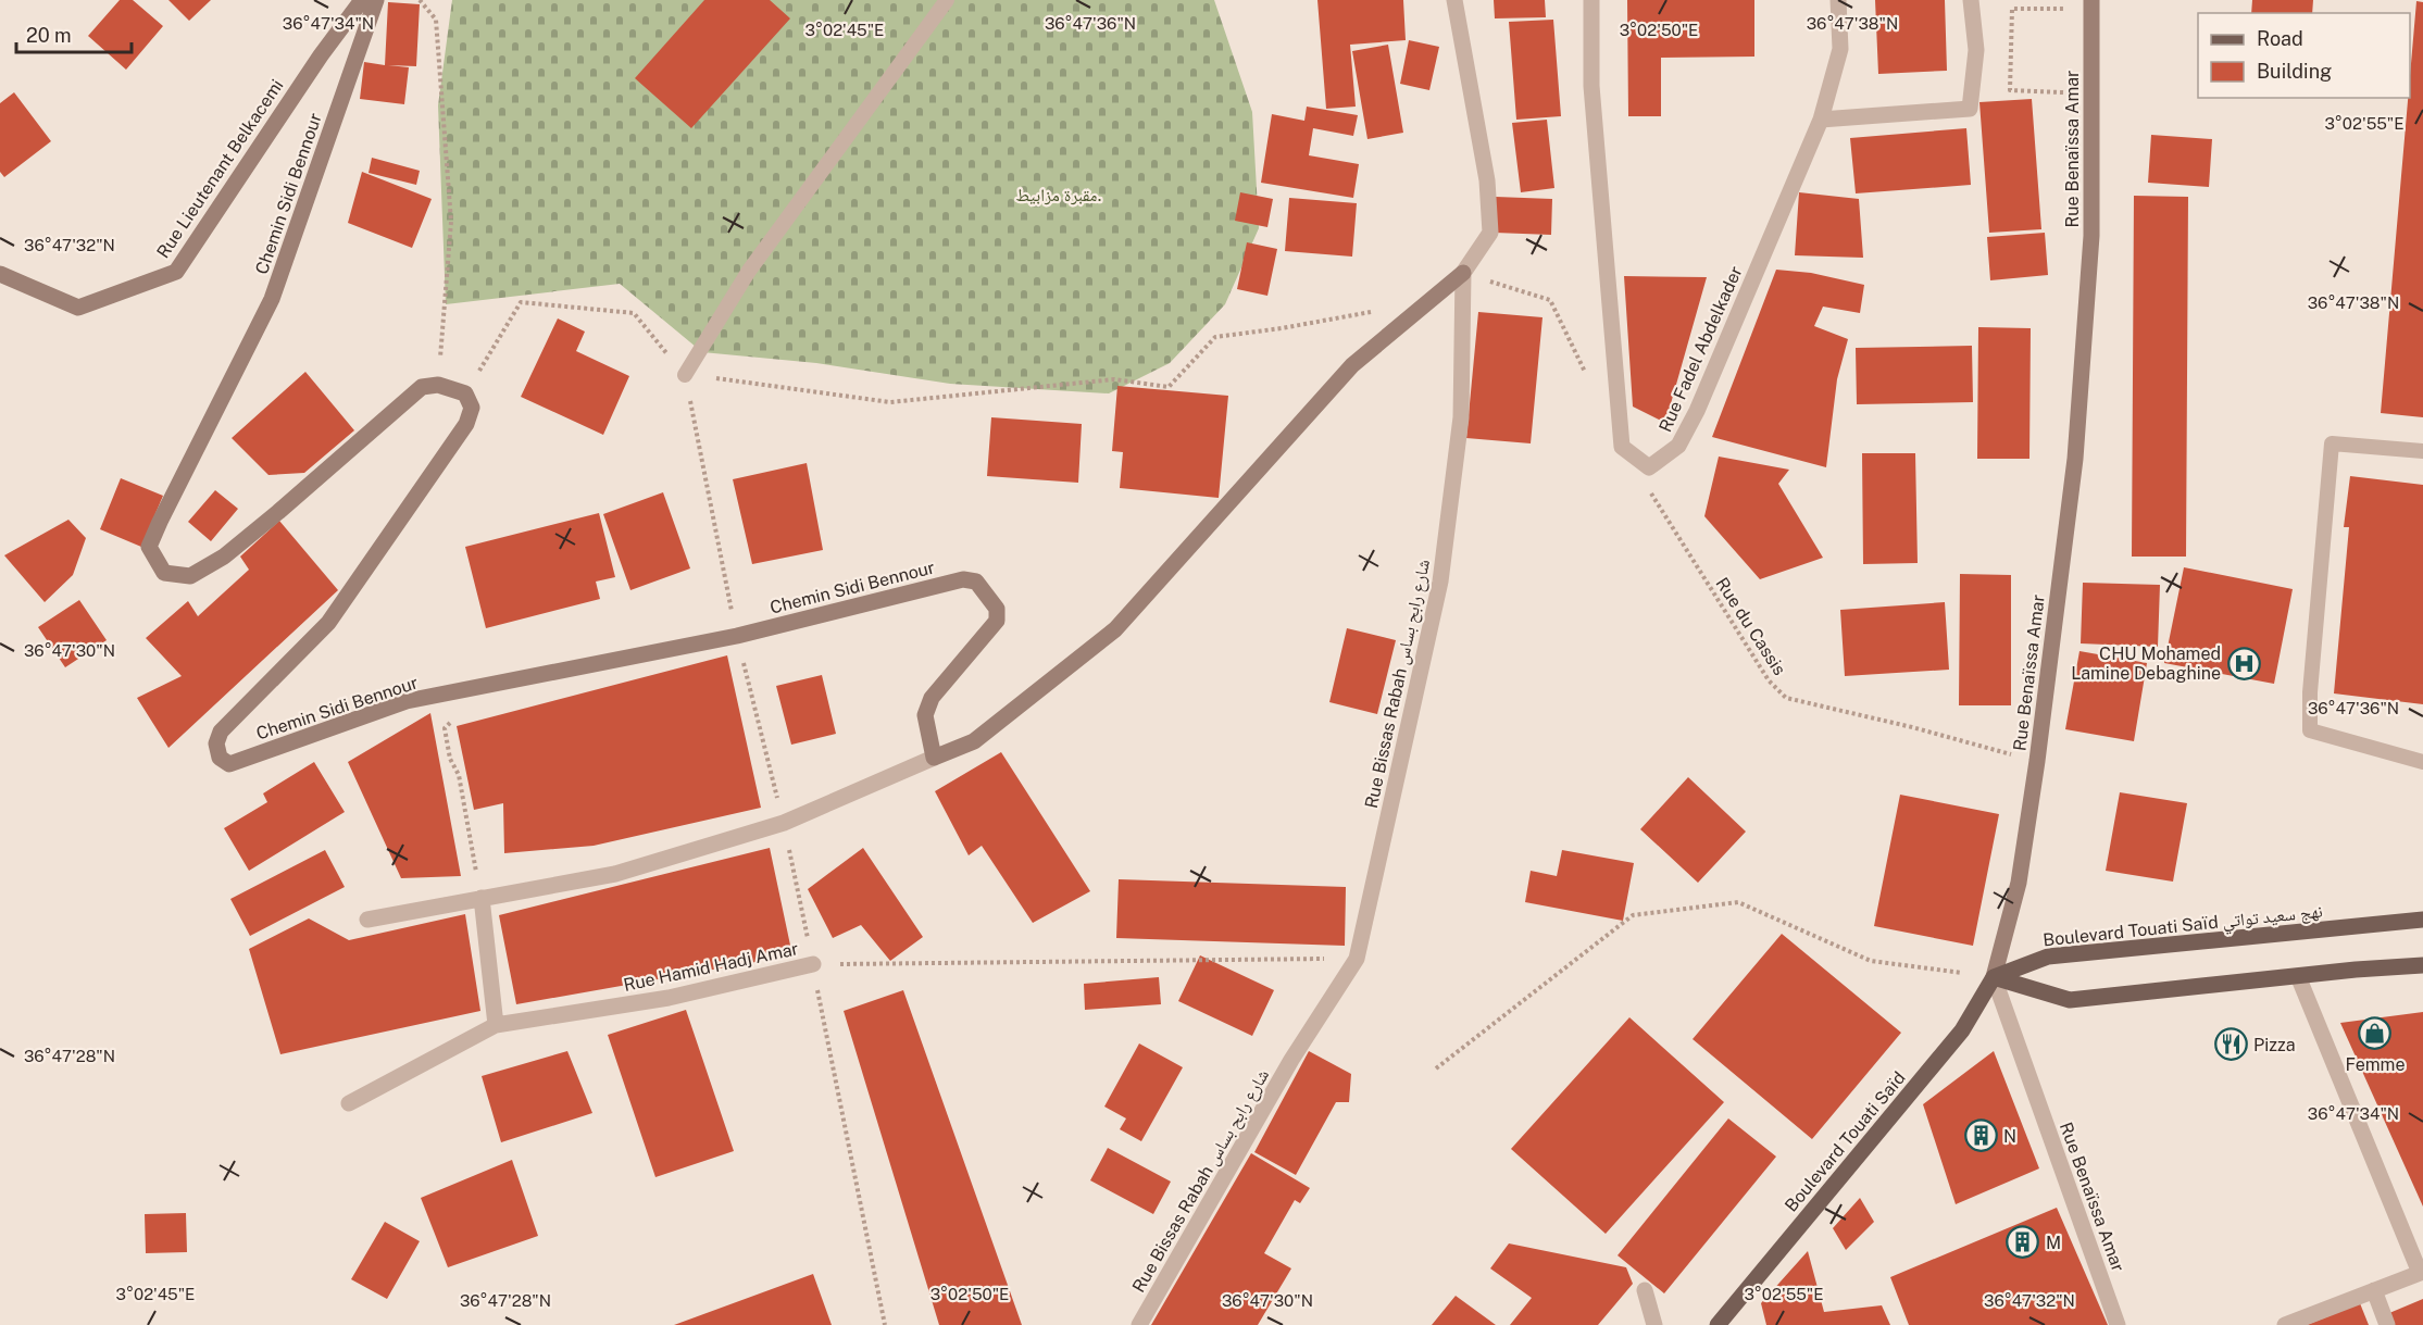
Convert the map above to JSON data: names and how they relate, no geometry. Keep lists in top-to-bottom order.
{
  "streets": {
    "main road": ["Boulevard Touati Saïd نهج سعيد تواتي", "Boulevard Touati Saïd"],
    "street": [
      "Rue Benaïssa Amar",
      "Rue Lieutenant Belkacemi",
      "Chemin Sidi Bennour",
      "Rue Fadel Abdelkader",
      "Rue Bissas Rabah شارع رابح بساس",
      "Rue Hamid Hadj Amar"
    ],
    "path": ["Rue du Cassis"]
  },
  "crossings": [
    ["Rue Benaïssa Amar", "Rue du Cassis"],
    ["Rue Benaïssa Amar", "Boulevard Touati Saïd نهج سعيد تواتي"],
    ["Rue Benaïssa Amar", "Boulevard Touati Saïd"],
    ["Boulevard Touati Saïd نهج سعيد تواتي", "Boulevard Touati Saïd"]
  ],
  "parks": ["مقبرة مزابيط."],
  "places": {
    "hospital": ["CHU Mohamed Lamine Debaghine"],
    "shop": ["Femme"],
    "restaurant": ["Pizza"],
    "building": ["N", "M"]
  },
  "legend": ["Road", "Building"],
  "scale_bar": "20 m",
  "coordinates": [
    "36°47'38\"N",
    "36°47'34\"N",
    "36°47'36\"N",
    "3°02'45\"E",
    "3°02'50\"E",
    "3°02'55\"E",
    "36°47'32\"N",
    "36°47'30\"N",
    "36°47'28\"N"
  ]
}
